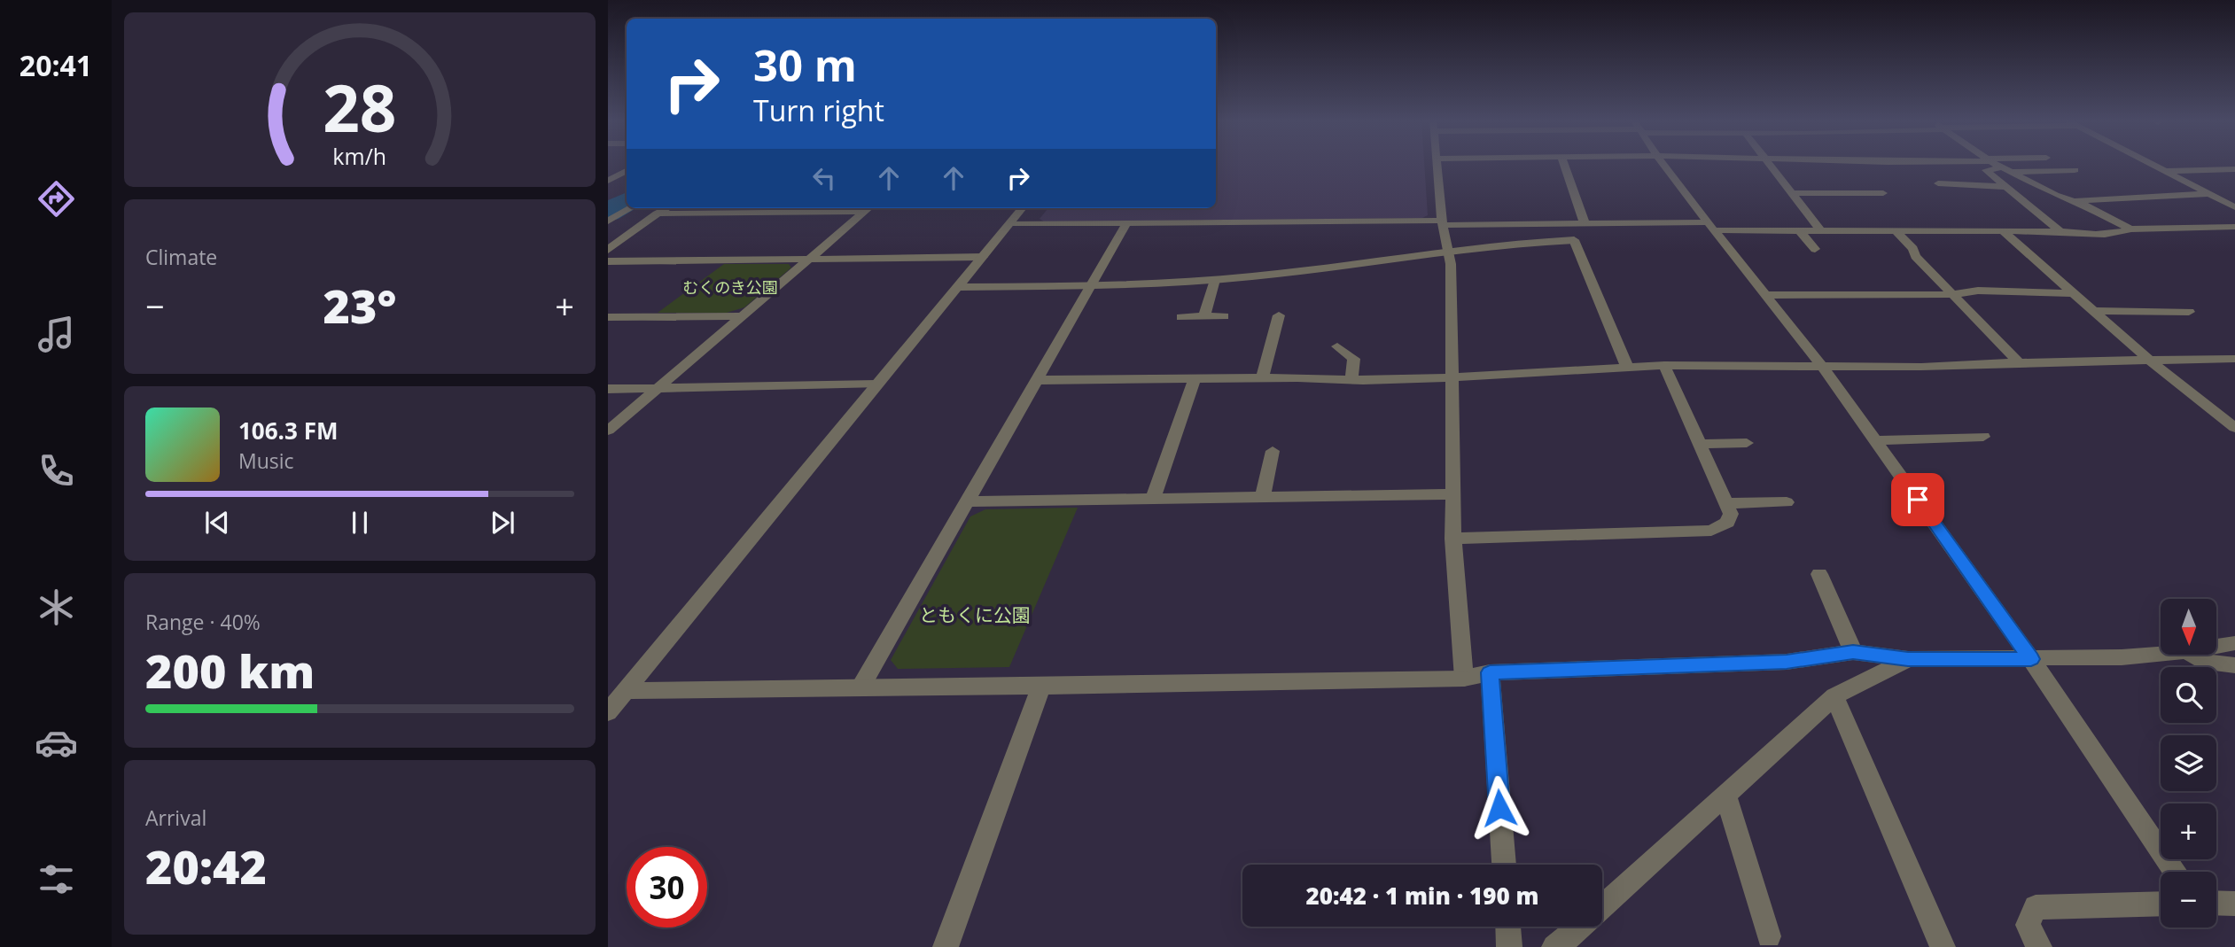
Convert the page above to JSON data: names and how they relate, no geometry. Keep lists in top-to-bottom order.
{
  "parks": ["むくのき公園", "ともくに公園"],
  "north": "bottom",
  "page": {
    "tabs": "20:41",
    "turn": ["30 m", "Turn right"],
    "tile": [
      "Climate",
      ["Range · 40%", "200 km"],
      ["Arrival", "20:42"]
    ],
    "heat": ["−", "23°", "+"],
    "song": ["106.3 FM", "Music"],
    "map_buttons": ["+", "−"],
    "limit": "30",
    "trip": "20:42 · 1 min · 190 m",
    "gauge": ["28", "km/h"]
  }
}
